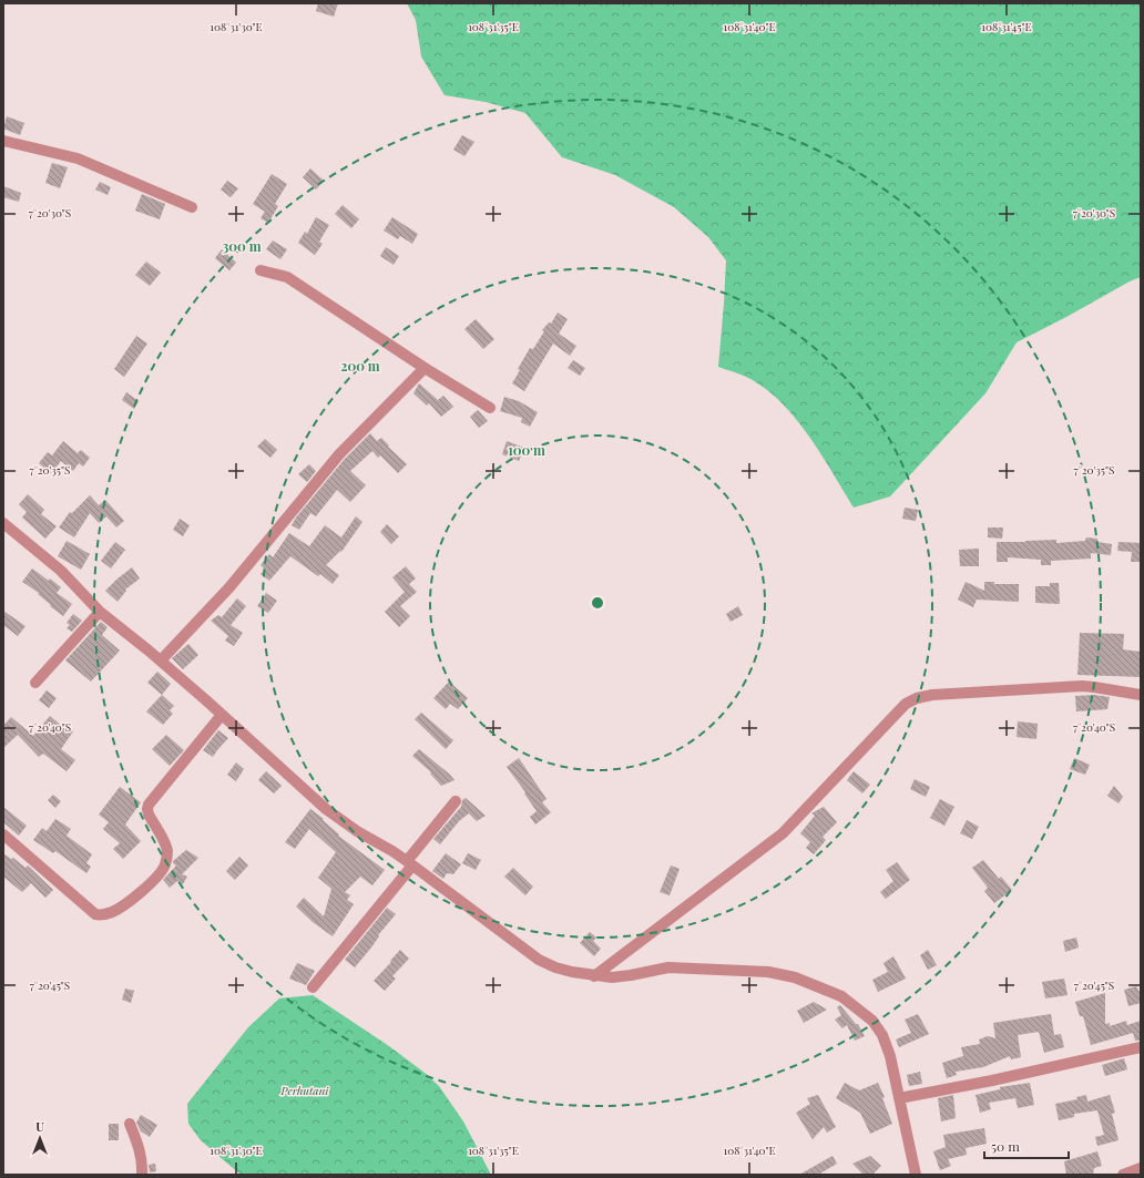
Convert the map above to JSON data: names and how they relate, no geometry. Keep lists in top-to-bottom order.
{
  "parks": ["Perhutani"],
  "scale_bar": "50 m",
  "north": "top",
  "coordinates": [
    "108°31'30\"E",
    "108°31'35\"E",
    "108°31'40\"E",
    "108°31'45\"E",
    "7°20'30\"S",
    "7°20'35\"S",
    "7°20'40\"S",
    "7°20'45\"S"
  ],
  "rings": ["300 m", "200 m", "100 m"]
}
